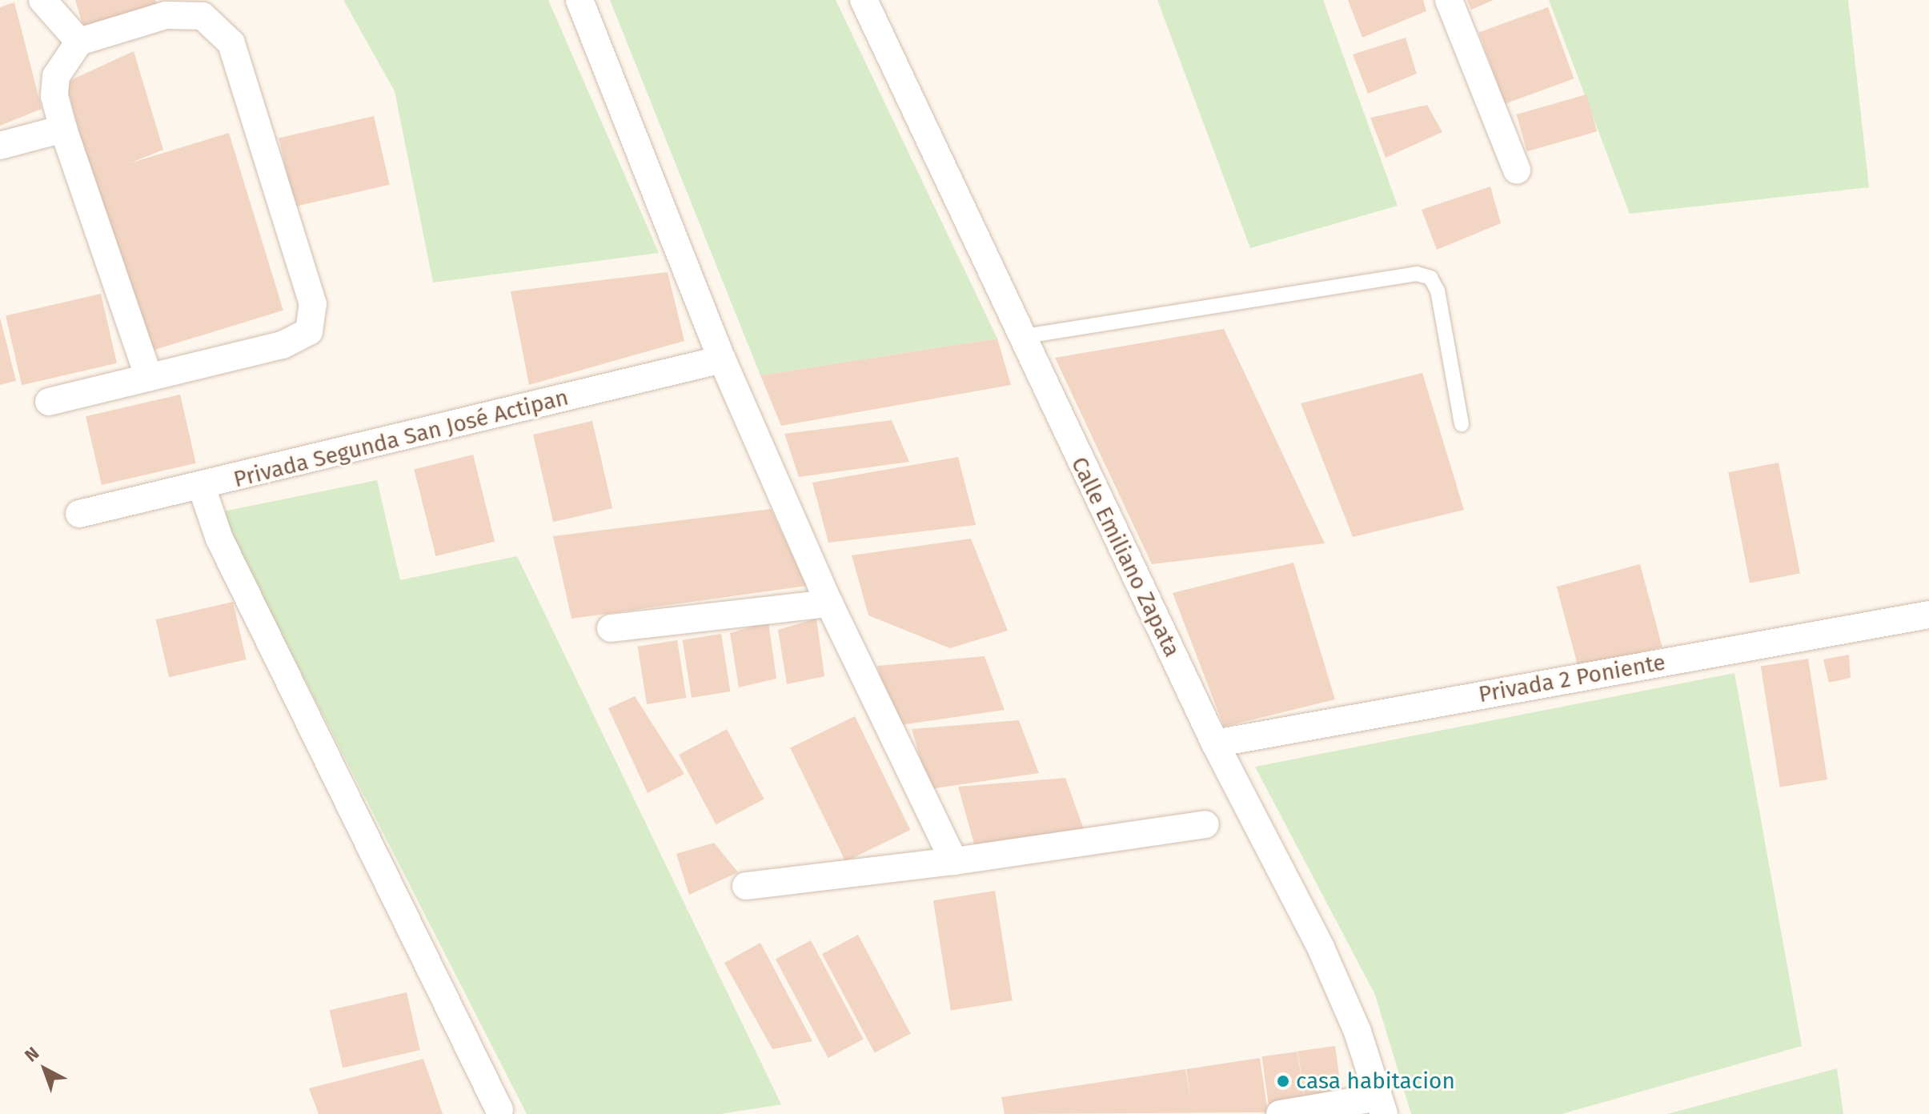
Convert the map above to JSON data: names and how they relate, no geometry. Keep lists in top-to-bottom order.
{
  "streets": {
    "street": ["Privada Segunda San José Actipan", "Calle Emiliano Zapata", "Privada 2 Poniente"]
  },
  "crossings": [
    ["Calle Emiliano Zapata", "Privada 2 Poniente"]
  ],
  "places": ["casa habitacion"],
  "north": "top left"
}
